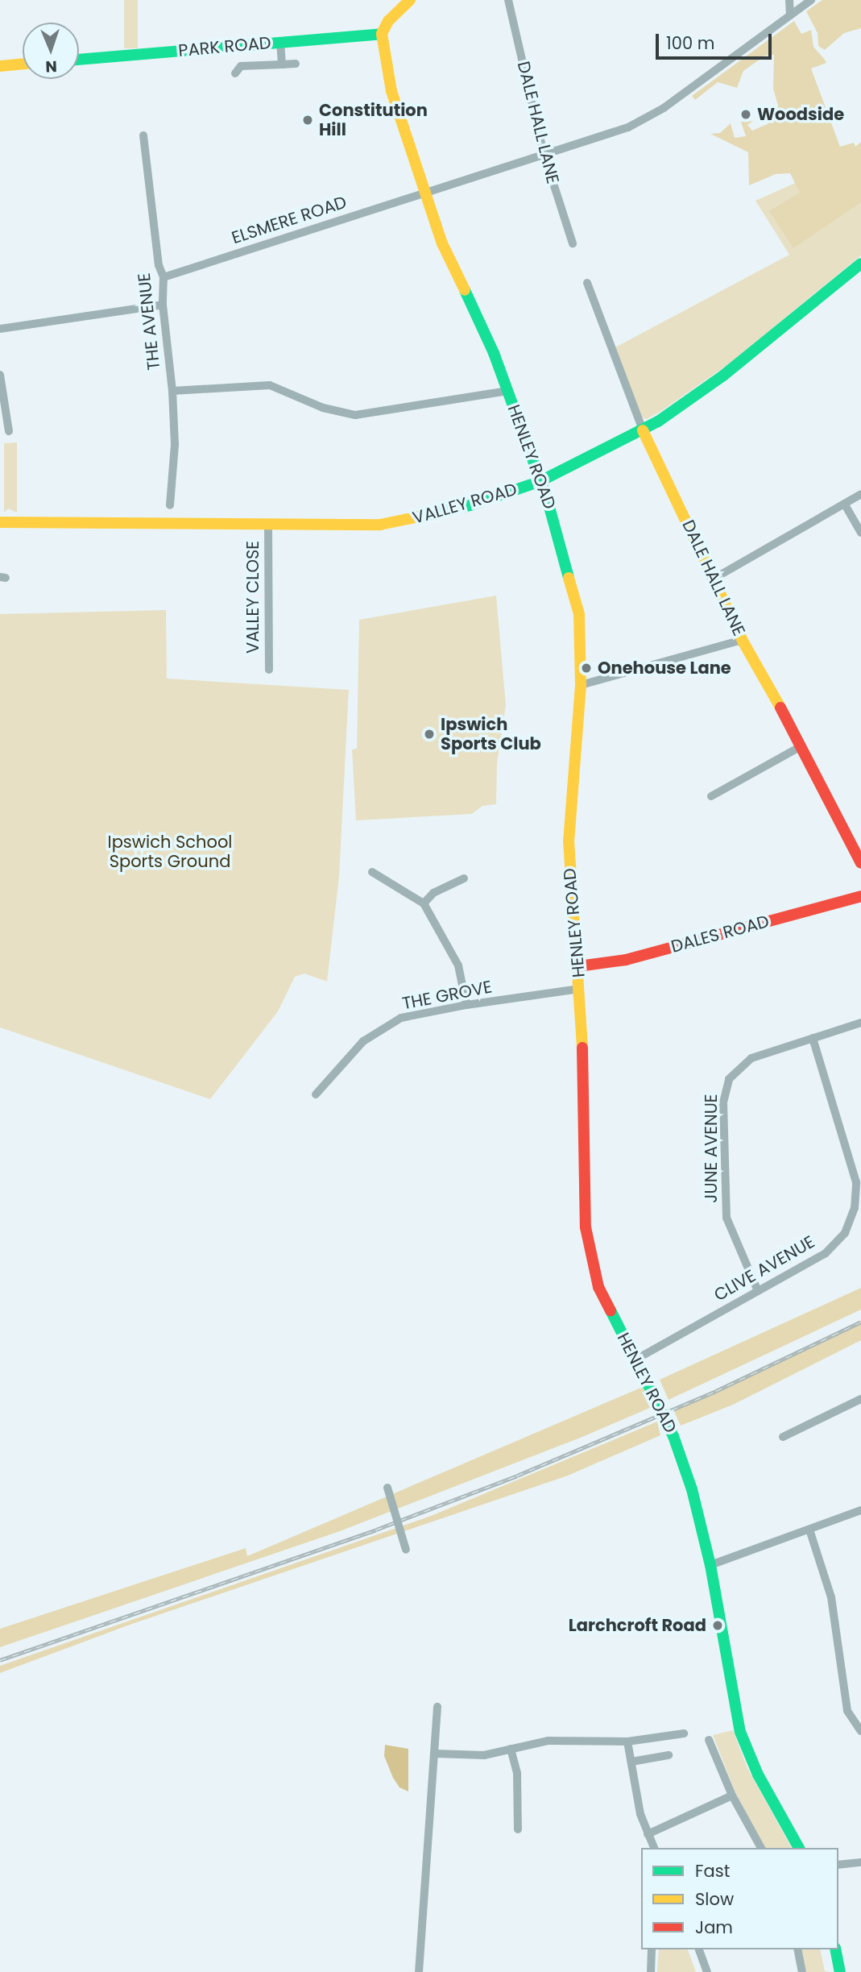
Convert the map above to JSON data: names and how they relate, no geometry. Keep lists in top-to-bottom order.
{
  "streets": {
    "street": [
      "PARK ROAD",
      "DALE HALL LANE",
      "ELSMERE ROAD",
      "THE AVENUE",
      "HENLEY ROAD",
      "VALLEY ROAD",
      "VALLEY CLOSE",
      "DALES ROAD",
      "THE GROVE",
      "JUNE AVENUE",
      "CLIVE AVENUE"
    ]
  },
  "crossings": [
    ["PARK ROAD", "HENLEY ROAD"],
    ["DALE HALL LANE", "VALLEY ROAD"],
    ["ELSMERE ROAD", "THE AVENUE"],
    ["ELSMERE ROAD", "HENLEY ROAD"],
    ["HENLEY ROAD", "VALLEY ROAD"],
    ["HENLEY ROAD", "DALES ROAD"],
    ["HENLEY ROAD", "THE GROVE"],
    ["HENLEY ROAD", "CLIVE AVENUE"],
    ["VALLEY ROAD", "VALLEY CLOSE"],
    ["JUNE AVENUE", "CLIVE AVENUE"]
  ],
  "parks": ["Ipswich School Sports Ground"],
  "places": [
    "Woodside",
    "Constitution Hill",
    "Onehouse Lane",
    "Ipswich Sports Club",
    "Larchcroft Road"
  ],
  "legend": ["Fast", "Slow", "Jam"],
  "scale_bar": "100 m",
  "north": "bottom"
}
